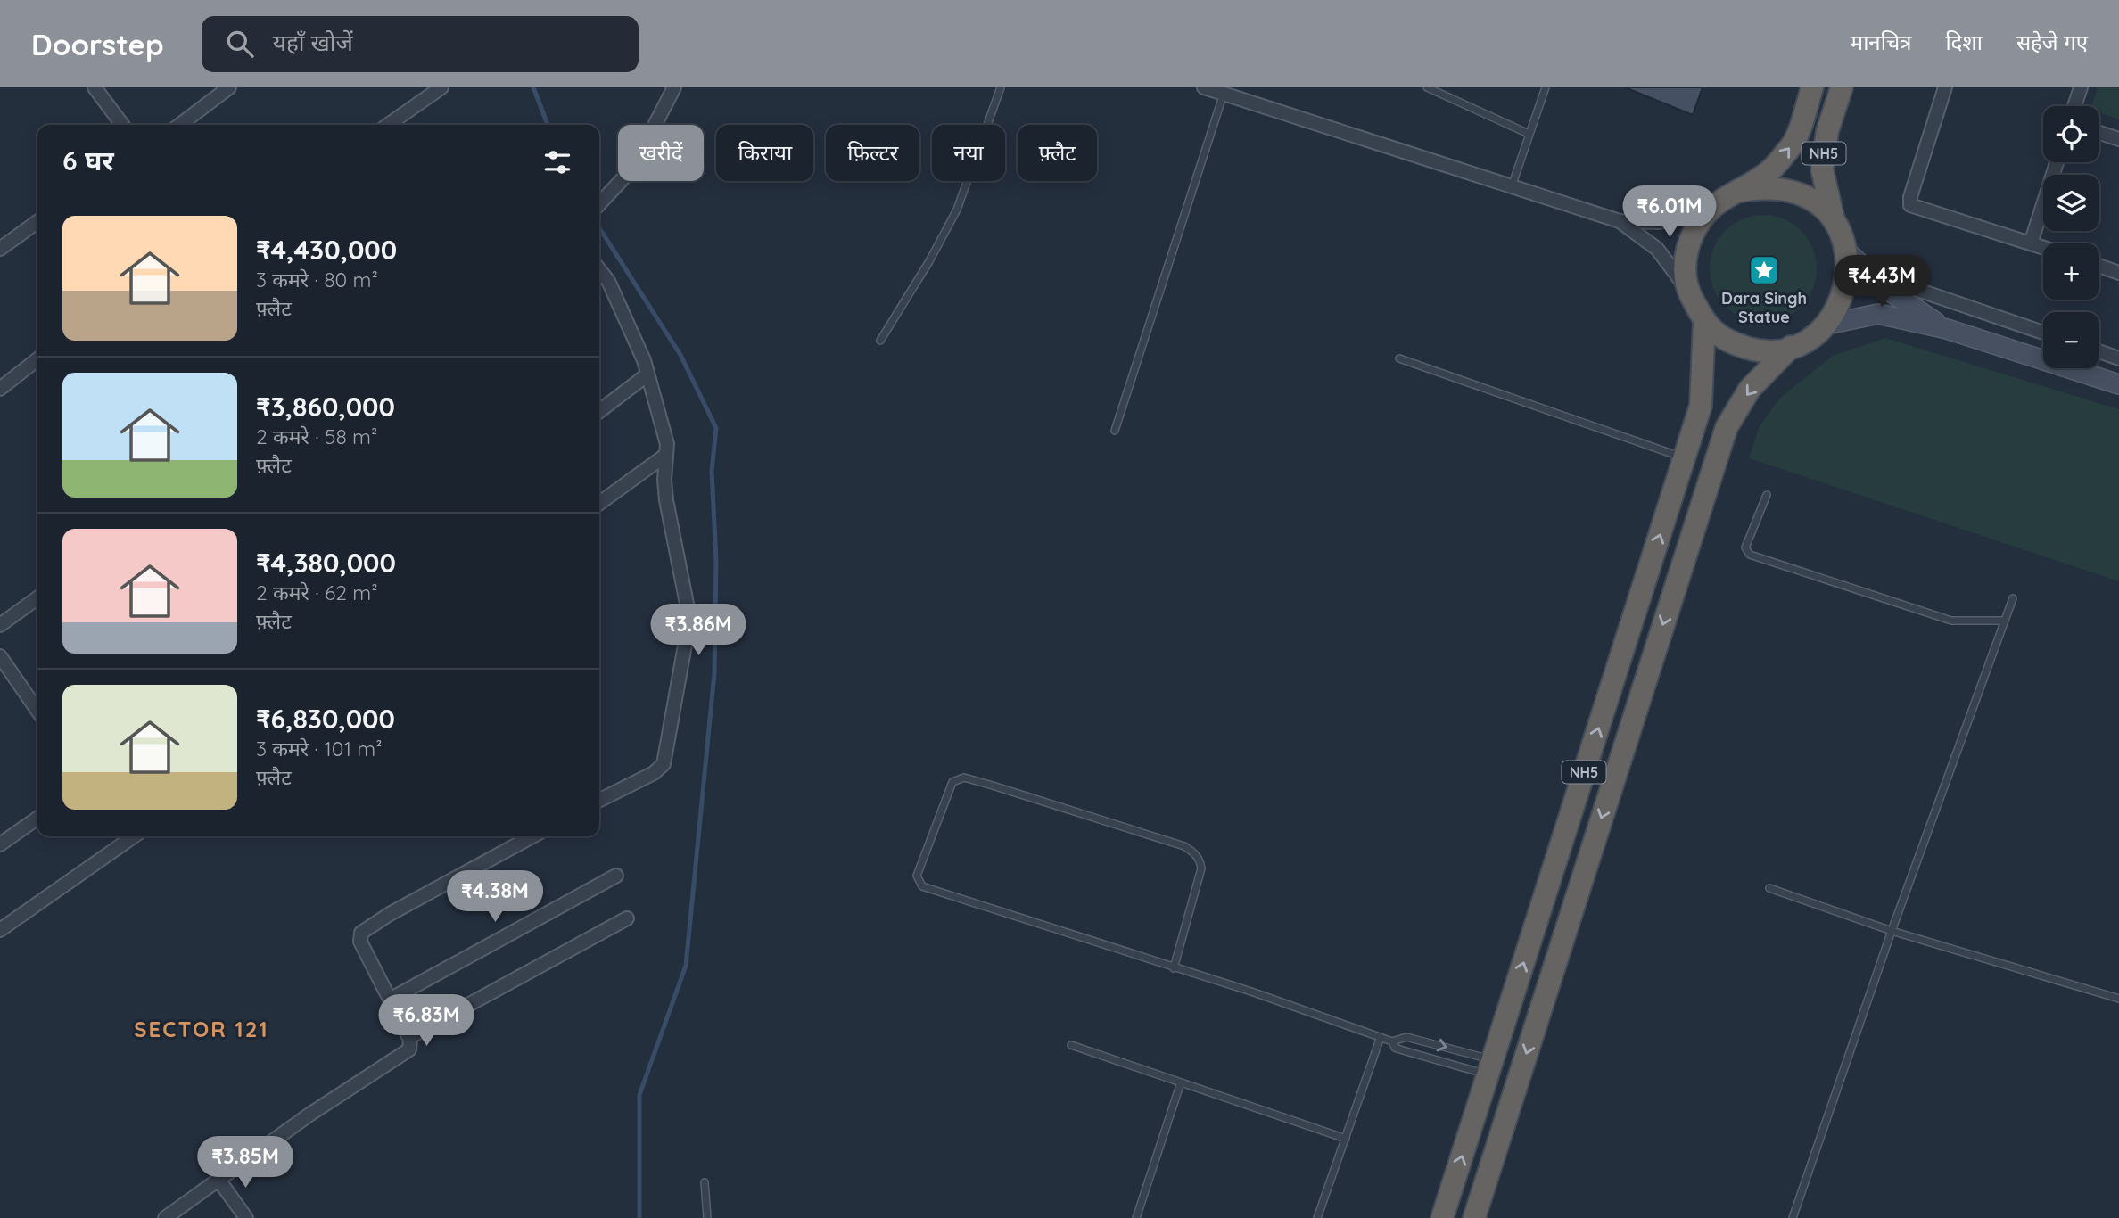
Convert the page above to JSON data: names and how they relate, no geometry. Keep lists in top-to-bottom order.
{
  "streets": {
    "highway": ["NH5"]
  },
  "districts": ["SECTOR 121"],
  "places": {
    "place": ["Dara Singh Statue"]
  },
  "page": {
    "header": "Doorstep",
    "search": "यहाँ खोजें",
    "nav": ["मानचित्र", "दिशा", "सहेजे गए"],
    "map_buttons": ["+", "−"],
    "chip": [
      "खरीदें",
      "किराया",
      "फ़िल्टर",
      "नया",
      "फ़्लैट"
    ],
    "heading": "6 घर",
    "price": [
      "₹6.01M",
      "₹4.43M",
      "₹3.86M",
      "₹4.38M",
      "₹6.83M",
      "₹3.85M"
    ],
    "list": [
      {
        "name": "₹4,430,000",
        "note": "3 कमरे · 80 m² · फ़्लैट"
      },
      {
        "name": "₹3,860,000",
        "note": "2 कमरे · 58 m² · फ़्लैट"
      },
      {
        "name": "₹4,380,000",
        "note": "2 कमरे · 62 m² · फ़्लैट"
      },
      {
        "name": "₹6,830,000",
        "note": "3 कमरे · 101 m² · फ़्लैट"
      }
    ]
  }
}
